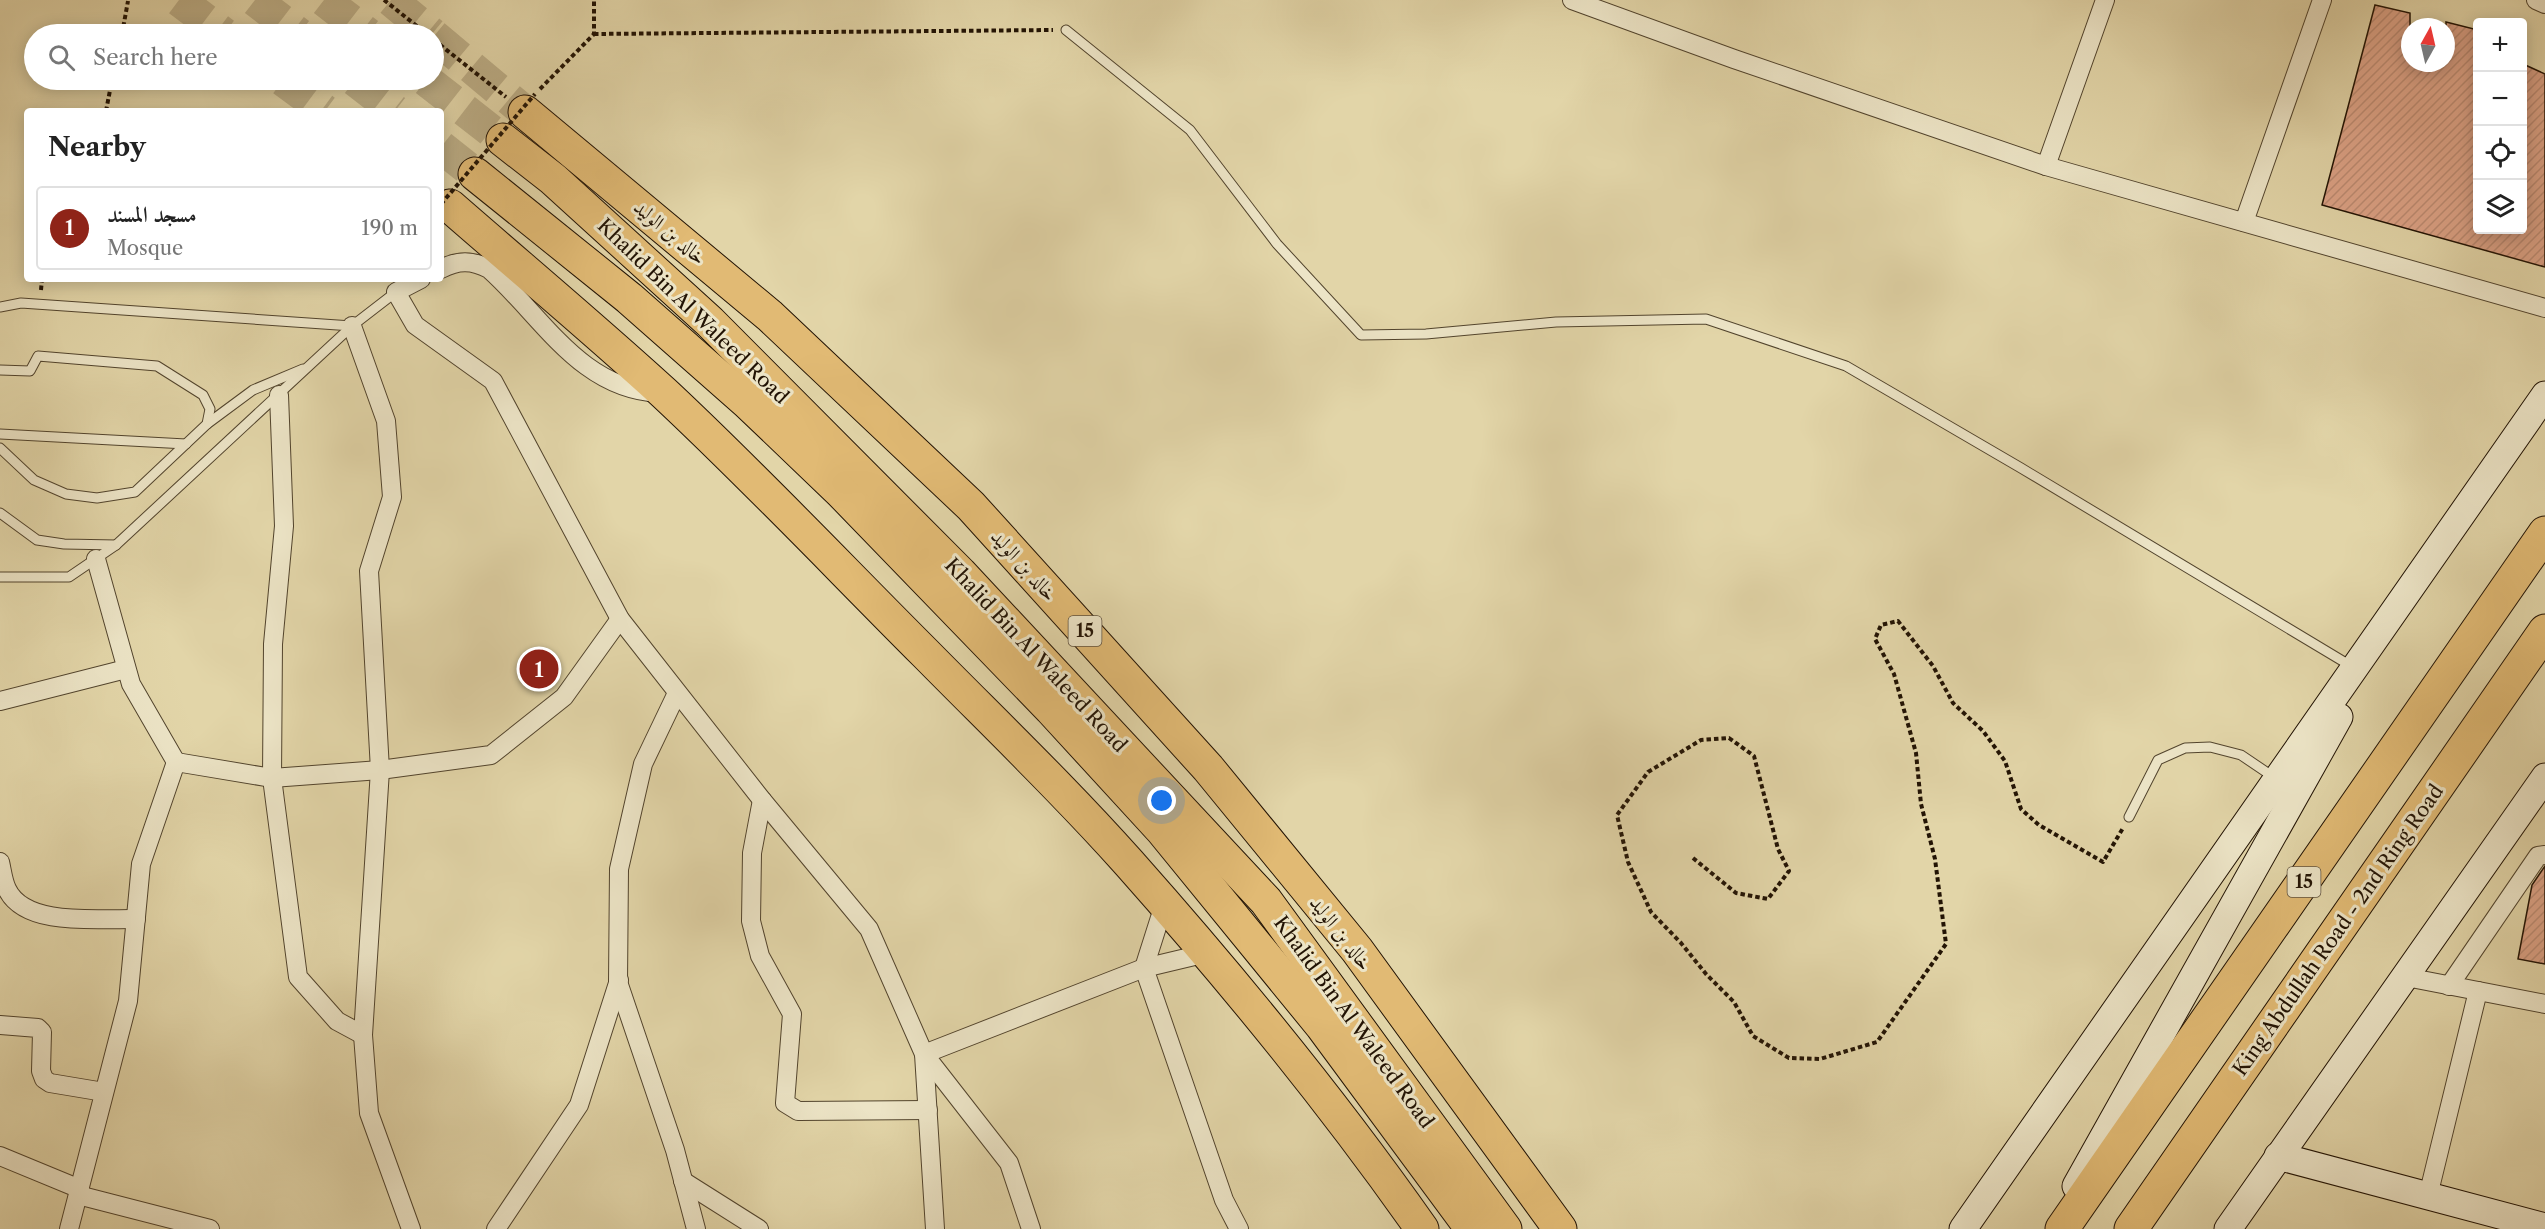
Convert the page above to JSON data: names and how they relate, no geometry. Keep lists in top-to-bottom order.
{
  "streets": {
    "highway": [
      "خالد بن الوليد",
      "Khalid Bin Al Waleed Road",
      "15",
      "King Abdullah Road - 2nd Ring Road"
    ]
  },
  "north": "top",
  "page": {
    "map_buttons": ["+", "−"],
    "search": "Search here",
    "heading": "Nearby",
    "list": [
      {
        "mark": "1",
        "name": "مسجد المسند",
        "note": "Mosque",
        "value": "190 m"
      }
    ],
    "pins": "1"
  }
}
